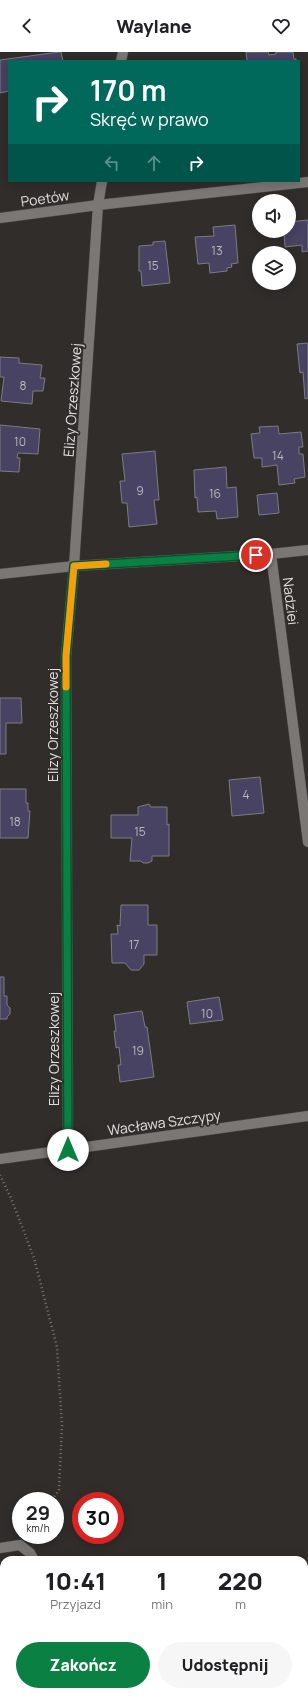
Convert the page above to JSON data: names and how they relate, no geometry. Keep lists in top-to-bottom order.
{
  "streets": {
    "street": [
      "Poetów",
      "Elizy Orzeszkowej",
      "Nadziei",
      "Wacława Szczypy"
    ]
  },
  "crossings": [
    ["Poetów", "Elizy Orzeszkowej"],
    ["Elizy Orzeszkowej", "Wacława Szczypy"]
  ],
  "house_numbers": [
    "13",
    "15",
    "8",
    "10",
    "14",
    "9",
    "16",
    "4",
    "18",
    "15",
    "17",
    "10",
    "19"
  ],
  "page": {
    "header": "Waylane",
    "turn": ["170 m", "Skręć w prawo"],
    "speed": "29 km/h",
    "limit": "30",
    "eta": [
      "10:41",
      "Przyjazd",
      "1",
      "min",
      "220",
      "m"
    ],
    "buttons": ["Zakończ", "Udostępnij"]
  }
}
